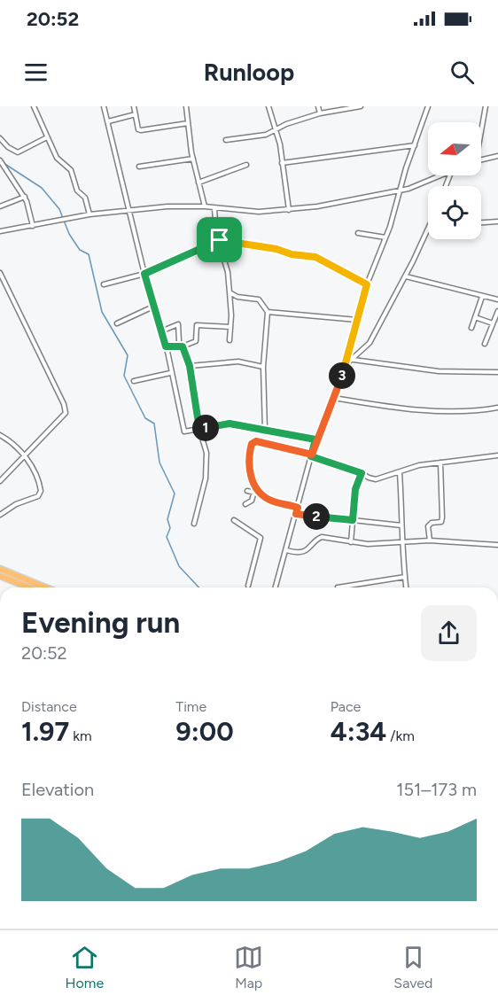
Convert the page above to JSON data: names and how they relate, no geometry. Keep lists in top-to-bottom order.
{
  "north": "left",
  "page": {
    "status": "20:52",
    "header": "Runloop",
    "pins": ["3", "1", "2"],
    "heading": ["Evening run", "20:52"],
    "stats": [
      ["Distance", "1.97 km"],
      ["Time", "9:00"],
      ["Pace", "4:34 /km"]
    ],
    "chart": ["Elevation", "151–173 m"],
    "tabs": ["Home", "Map", "Saved"]
  }
}
